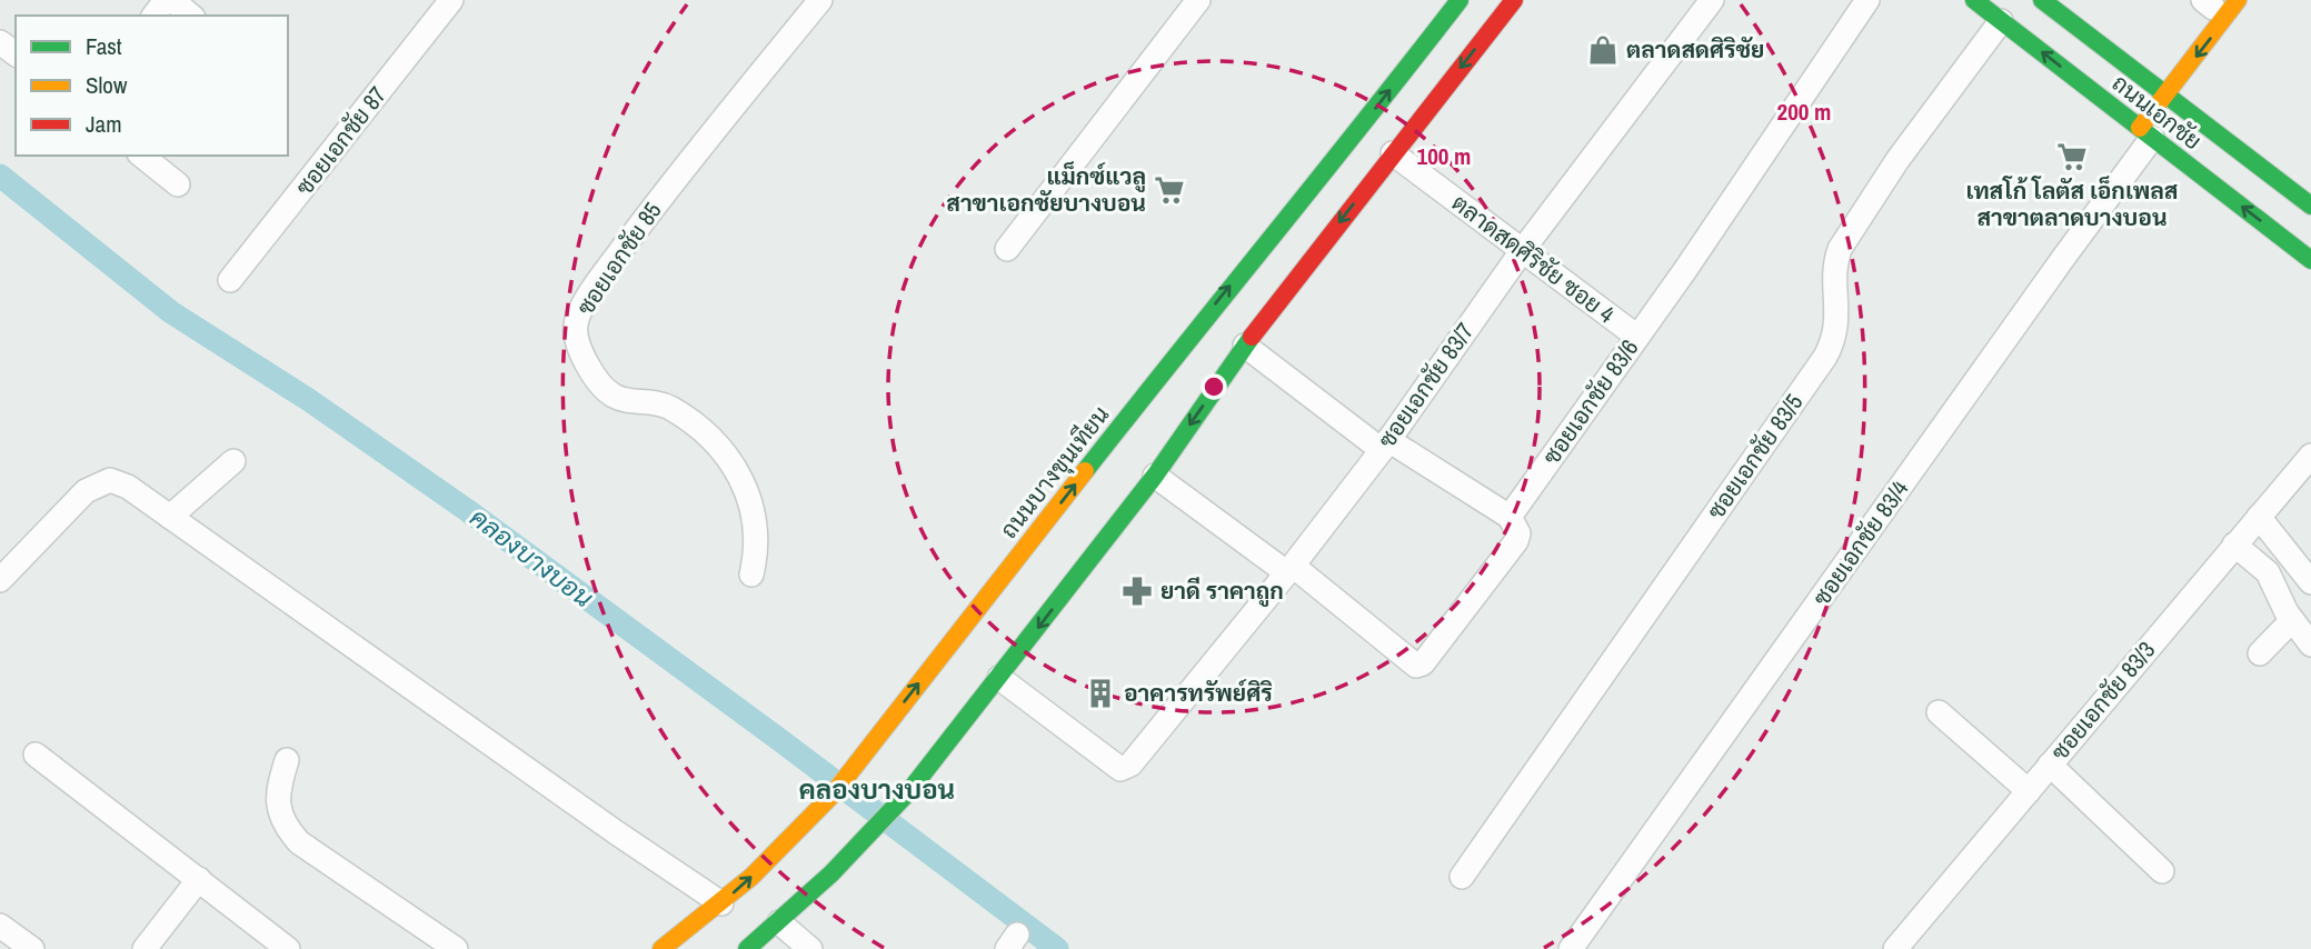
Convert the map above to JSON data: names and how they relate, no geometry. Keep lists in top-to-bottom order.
{
  "streets": {
    "main road": ["ถนนเอกชัย", "ถนนบางขุนเทียน"],
    "street": [
      "ซอยเอกชัย 87",
      "ซอยเอกชัย 85",
      "ตลาดสดศิริชัย ซอย 4",
      "ซอยเอกชัย 83/7",
      "ซอยเอกชัย 83/6",
      "ซอยเอกชัย 83/5",
      "ซอยเอกชัย 83/4",
      "ซอยเอกชัย 83/3"
    ]
  },
  "crossings": [
    ["ถนนเอกชัย", "ซอยเอกชัย 83/5"],
    ["ถนนเอกชัย", "ซอยเอกชัย 83/4"],
    ["ตลาดสดศิริชัย ซอย 4", "ซอยเอกชัย 83/7"],
    ["ตลาดสดศิริชัย ซอย 4", "ซอยเอกชัย 83/6"],
    ["ตลาดสดศิริชัย ซอย 4", "ถนนบางขุนเทียน"],
    ["ซอยเอกชัย 83/7", "ถนนบางขุนเทียน"]
  ],
  "districts": ["คลองบางบอน"],
  "water": ["คลองบางบอน"],
  "places": {
    "shop": ["ตลาดสดศิริชัย"],
    "supermarket": ["เทสโก้ โลตัส เอ็กเพลส สาขาตลาดบางบอน", "แม็กซ์แวลู สาขาเอกชัยบางบอน"],
    "pharmacy": ["ยาดี ราคาถูก"],
    "building": ["อาคารทรัพย์ศิริ"]
  },
  "legend": ["Fast", "Slow", "Jam"],
  "rings": ["200 m", "100 m"]
}
